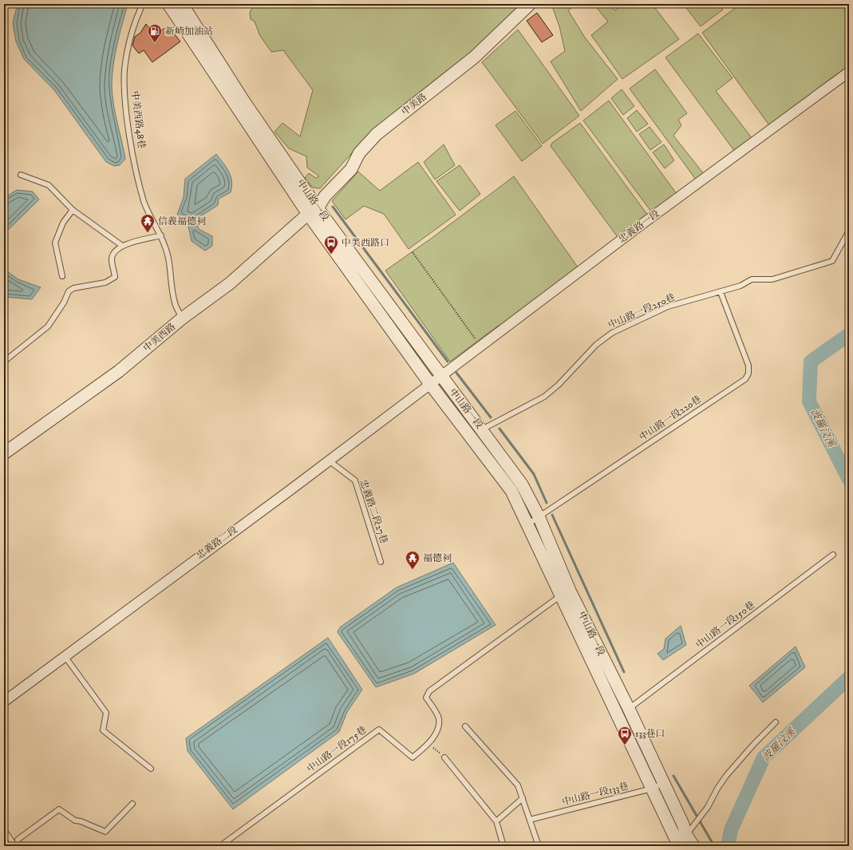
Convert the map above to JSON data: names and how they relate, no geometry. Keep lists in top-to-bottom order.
{
  "streets": {
    "street": [
      "中美路",
      "中山路一段",
      "忠義路一段",
      "中美西路",
      "忠義路二段"
    ],
    "lane": [
      "中美西路48巷",
      "中山路一段250巷",
      "中山路一段220巷",
      "忠義路二段27巷",
      "中山路一段150巷",
      "中山路一段175巷",
      "中山路一段133巷"
    ]
  },
  "crossings": [
    ["中美路", "中山路一段"],
    ["中美路", "中美西路"],
    ["中美西路48巷", "中美西路"],
    ["中山路一段", "忠義路一段"],
    ["中山路一段", "中山路一段250巷"],
    ["中山路一段", "中美西路"],
    ["中山路一段", "中山路一段220巷"],
    ["中山路一段", "忠義路二段"],
    ["中山路一段", "中山路一段150巷"],
    ["中山路一段", "中山路一段175巷"],
    ["中山路一段", "中山路一段133巷"],
    ["忠義路一段", "忠義路二段"],
    ["中山路一段250巷", "中山路一段220巷"],
    ["忠義路二段27巷", "忠義路二段"]
  ],
  "water": ["波羅汶溪"],
  "places": {
    "fuel station": ["新崎加油站"],
    "temple": ["信義福德祠", "福德祠"],
    "bus stop": ["中美西路口", "133巷口"]
  }
}
